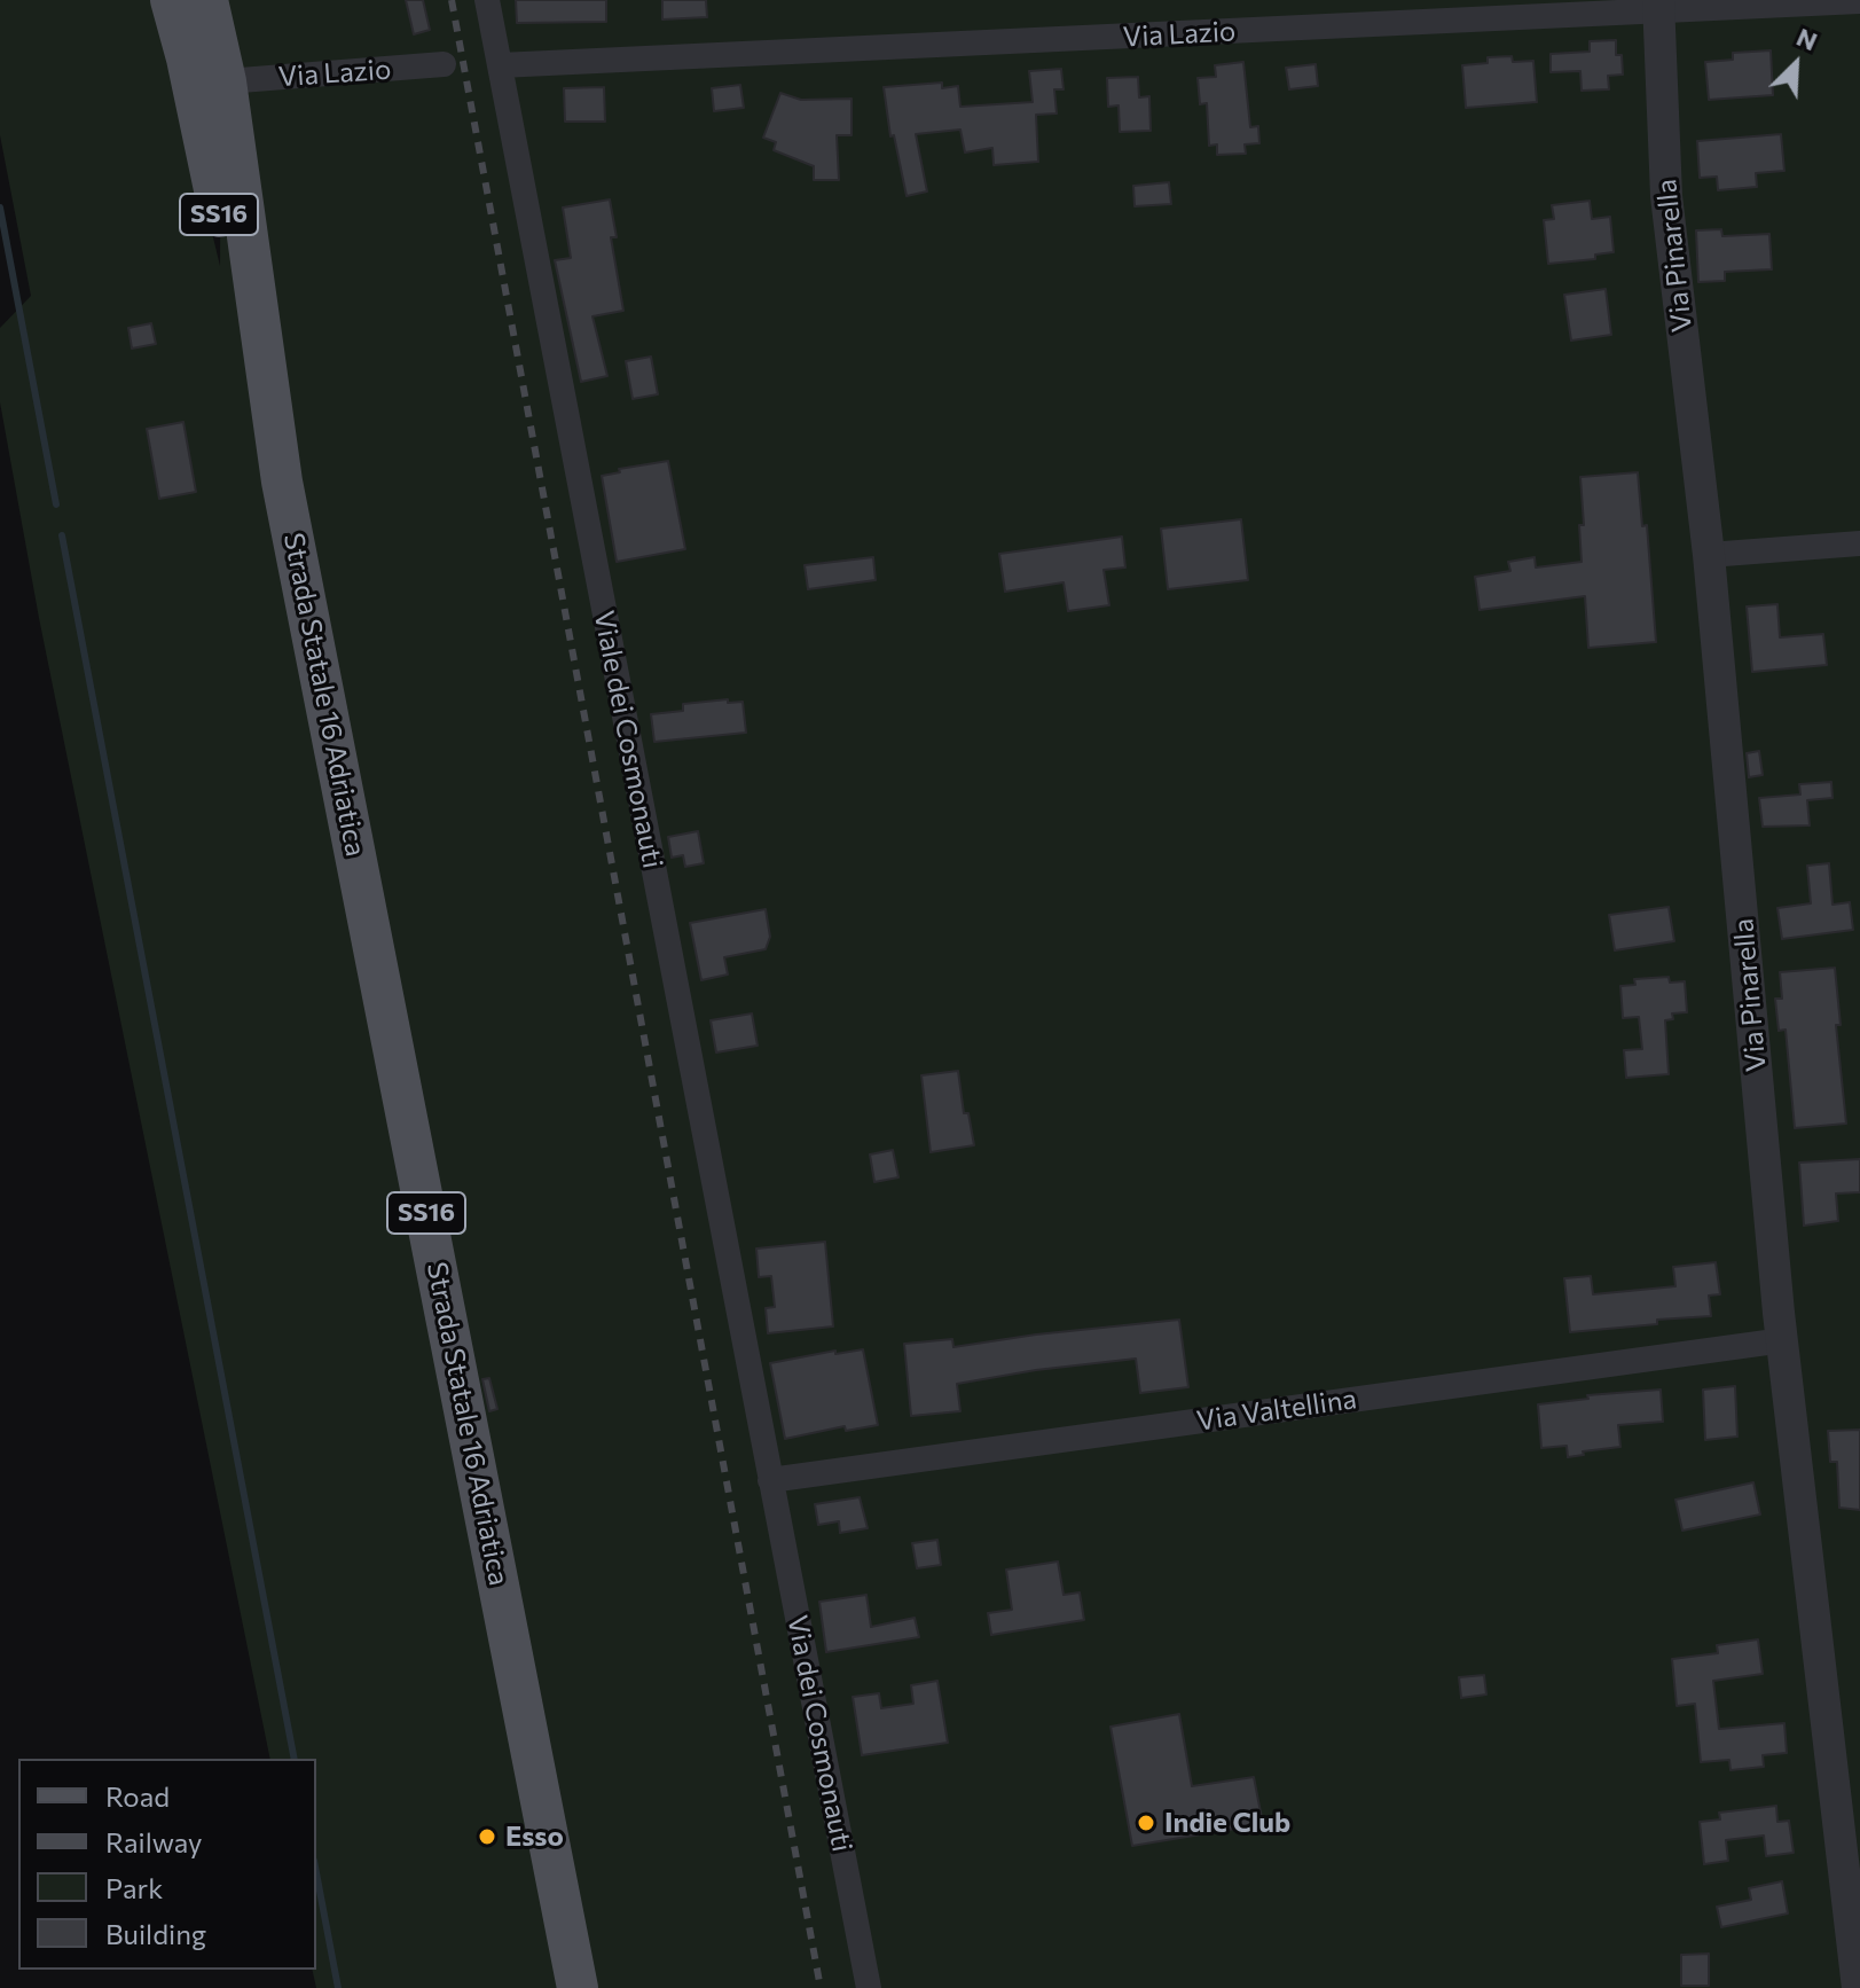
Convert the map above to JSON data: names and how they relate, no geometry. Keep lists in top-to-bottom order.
{
  "streets": {
    "main road": ["SS16", "Strada Statale 16 Adriatica"],
    "street": [
      "Via Lazio",
      "Via Pinarella",
      "Viale dei Cosmonauti",
      "Via Valtellina",
      "Via dei Cosmonauti"
    ]
  },
  "crossings": [
    ["Via Lazio", "Via Pinarella"],
    ["Via Lazio", "Strada Statale 16 Adriatica"],
    ["Via Lazio", "Viale dei Cosmonauti"],
    ["Via Pinarella", "Via Valtellina"],
    ["Viale dei Cosmonauti", "Via Valtellina"],
    ["Viale dei Cosmonauti", "Via dei Cosmonauti"],
    ["Via Valtellina", "Via dei Cosmonauti"]
  ],
  "places": ["Indie Club", "Esso"],
  "legend": [
    "Road",
    "Railway",
    "Park",
    "Building"
  ],
  "north": "top right"
}
